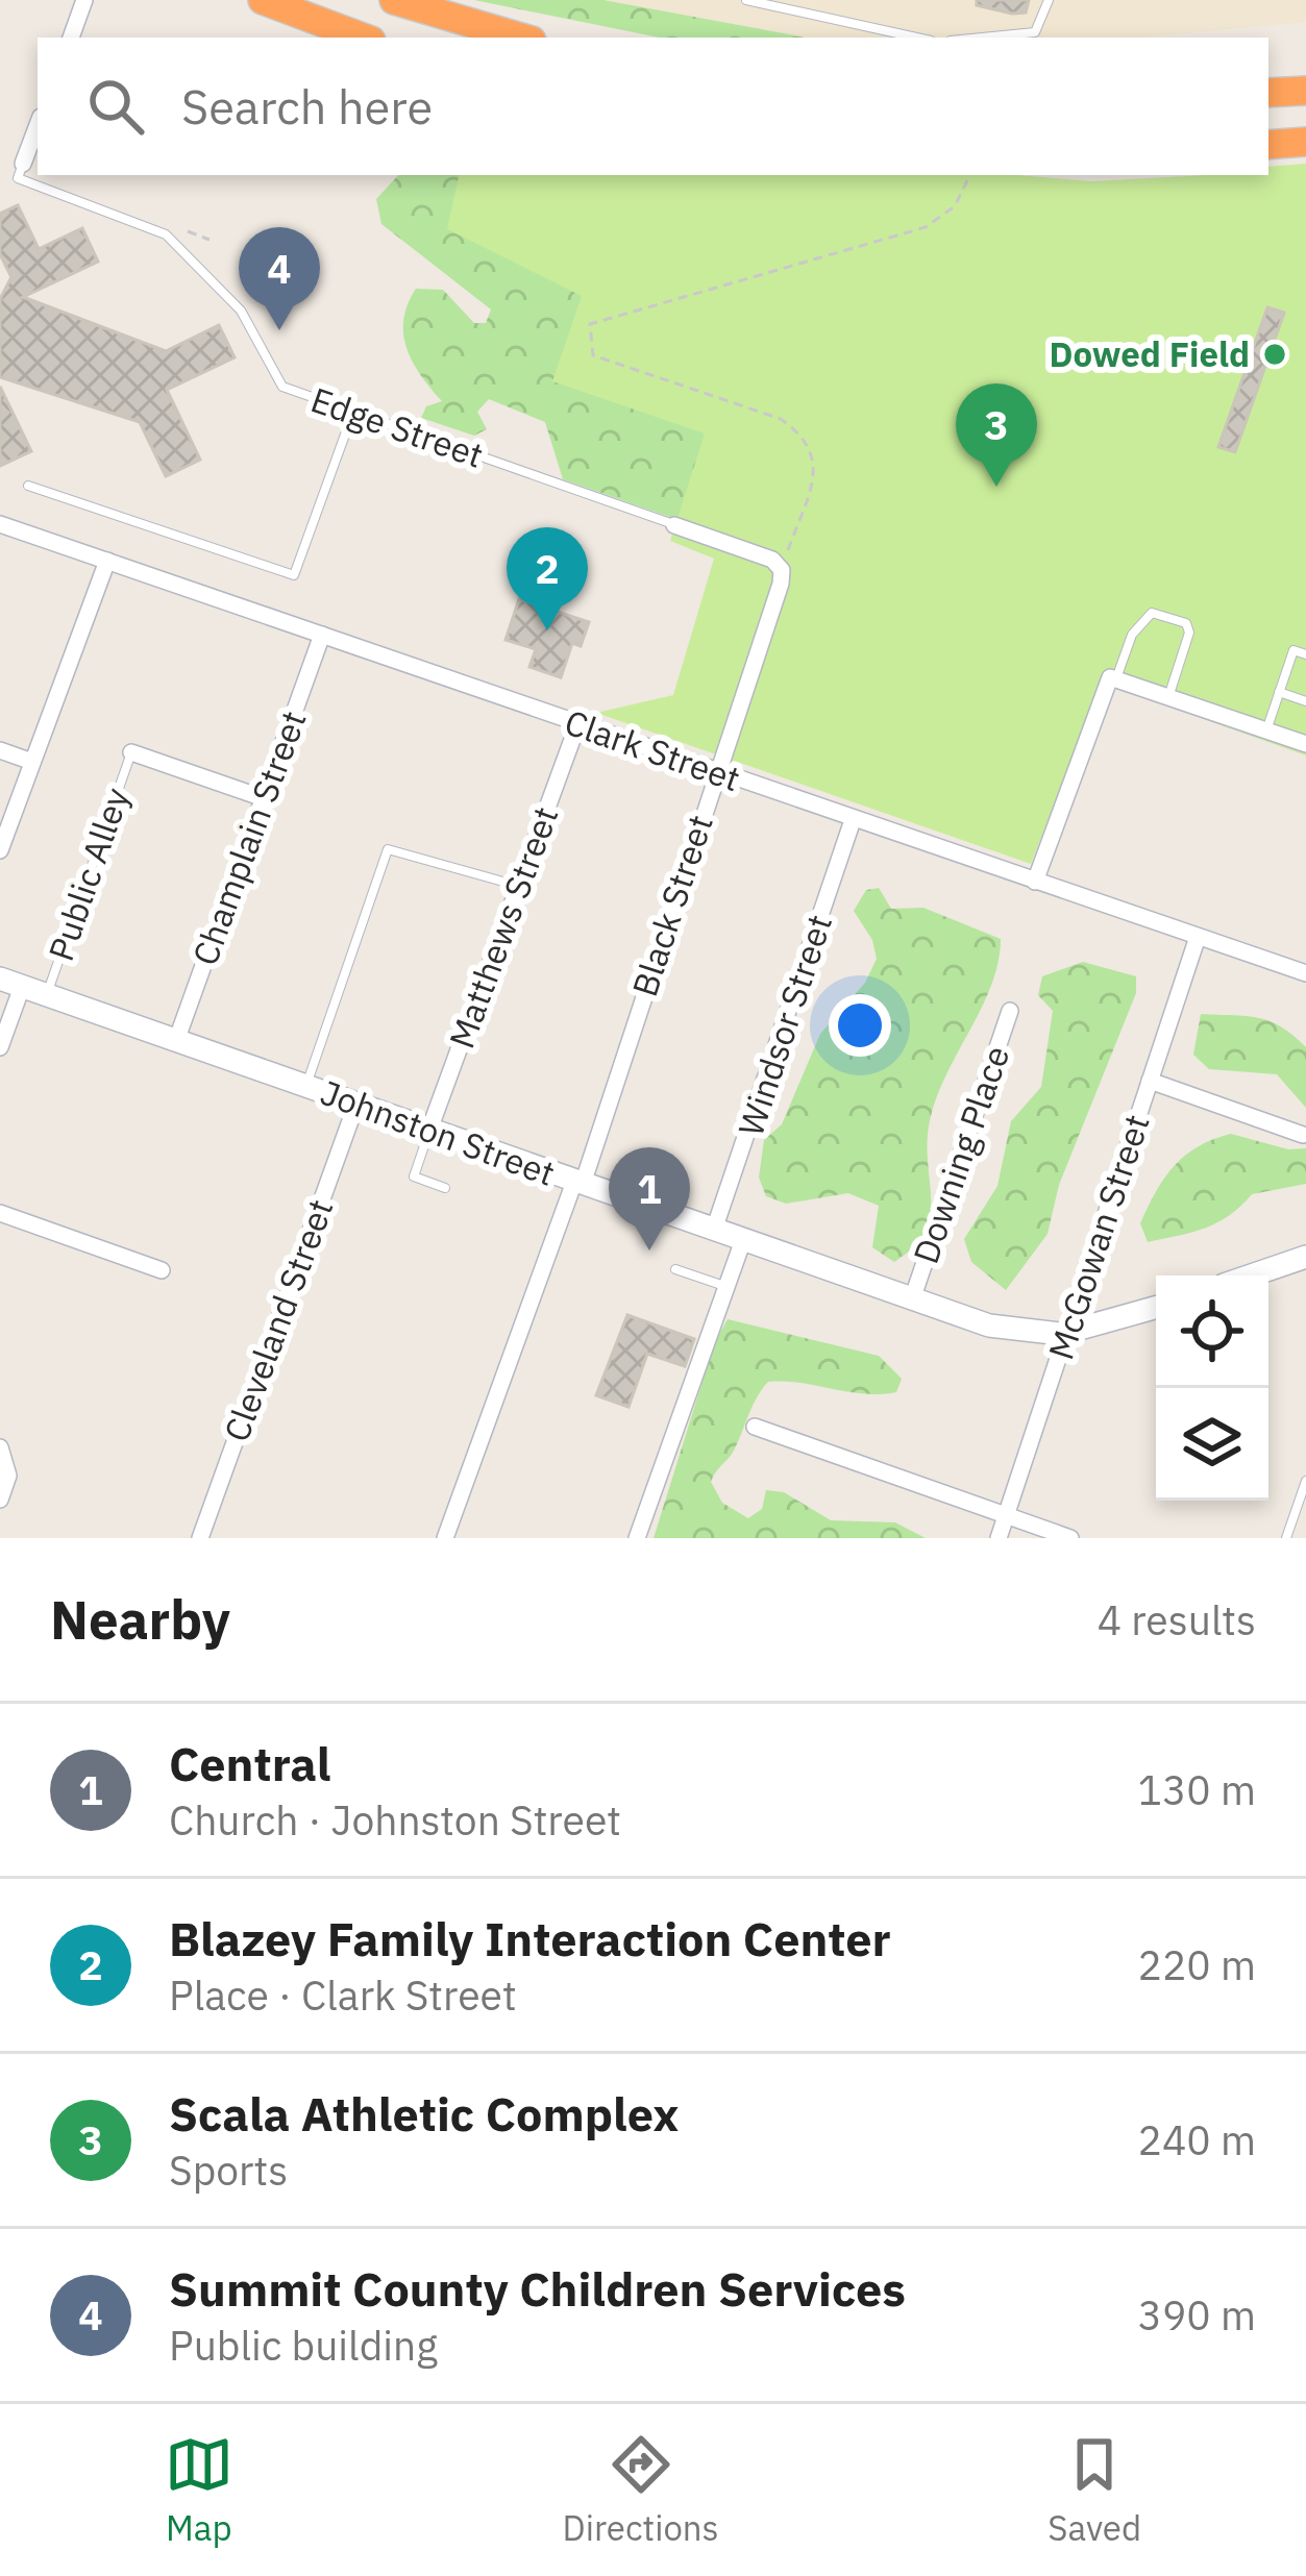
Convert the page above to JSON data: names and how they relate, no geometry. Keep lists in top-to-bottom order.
{
  "streets": {
    "main road": ["Johnston Street"],
    "street": [
      "Edge Street",
      "Clark Street",
      "Champlain Street",
      "Black Street",
      "Matthews Street",
      "Windsor Street",
      "Downing Place",
      "McGowan Street",
      "Cleveland Street"
    ],
    "lane": ["Public Alley"]
  },
  "crossings": [
    ["Edge Street", "Black Street"],
    ["Clark Street", "Champlain Street"],
    ["Clark Street", "Black Street"],
    ["Clark Street", "Matthews Street"],
    ["Clark Street", "Windsor Street"],
    ["Clark Street", "McGowan Street"],
    ["Champlain Street", "Johnston Street"],
    ["Public Alley", "Johnston Street"],
    ["Black Street", "Johnston Street"],
    ["Matthews Street", "Johnston Street"],
    ["Windsor Street", "Johnston Street"],
    ["Johnston Street", "Downing Place"],
    ["Johnston Street", "McGowan Street"],
    ["Johnston Street", "Cleveland Street"]
  ],
  "places": ["Dowed Field"],
  "page": {
    "search": "Search here",
    "pins": [
      "4",
      "3",
      "2",
      "1"
    ],
    "heading": ["Nearby", "4 results"],
    "list": [
      {
        "mark": "1",
        "name": "Central",
        "note": "Church · Johnston Street",
        "value": "130 m"
      },
      {
        "mark": "2",
        "name": "Blazey Family Interaction Center",
        "note": "Place · Clark Street",
        "value": "220 m"
      },
      {
        "mark": "3",
        "name": "Scala Athletic Complex",
        "note": "Sports",
        "value": "240 m"
      },
      {
        "mark": "4",
        "name": "Summit County Children Services",
        "note": "Public building",
        "value": "390 m"
      }
    ],
    "nav": ["Map", "Directions", "Saved"]
  }
}
